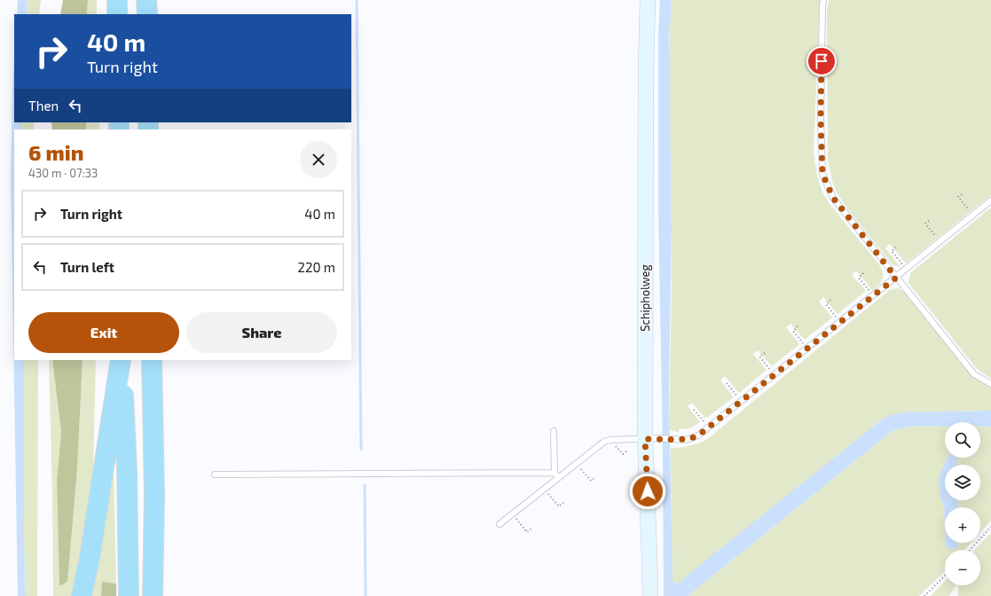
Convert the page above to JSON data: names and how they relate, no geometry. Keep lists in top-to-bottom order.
{
  "streets": {
    "main road": ["Schipholweg"]
  },
  "page": {
    "turn": ["40 m", "Turn right"],
    "then": "Then",
    "heading": ["6 min", "430 m · 07:33"],
    "list": [
      {
        "name": "Turn right",
        "value": "40 m"
      },
      {
        "name": "Turn left",
        "value": "220 m"
      }
    ],
    "buttons": ["Exit", "Share"],
    "map_buttons": ["+", "−"]
  }
}
